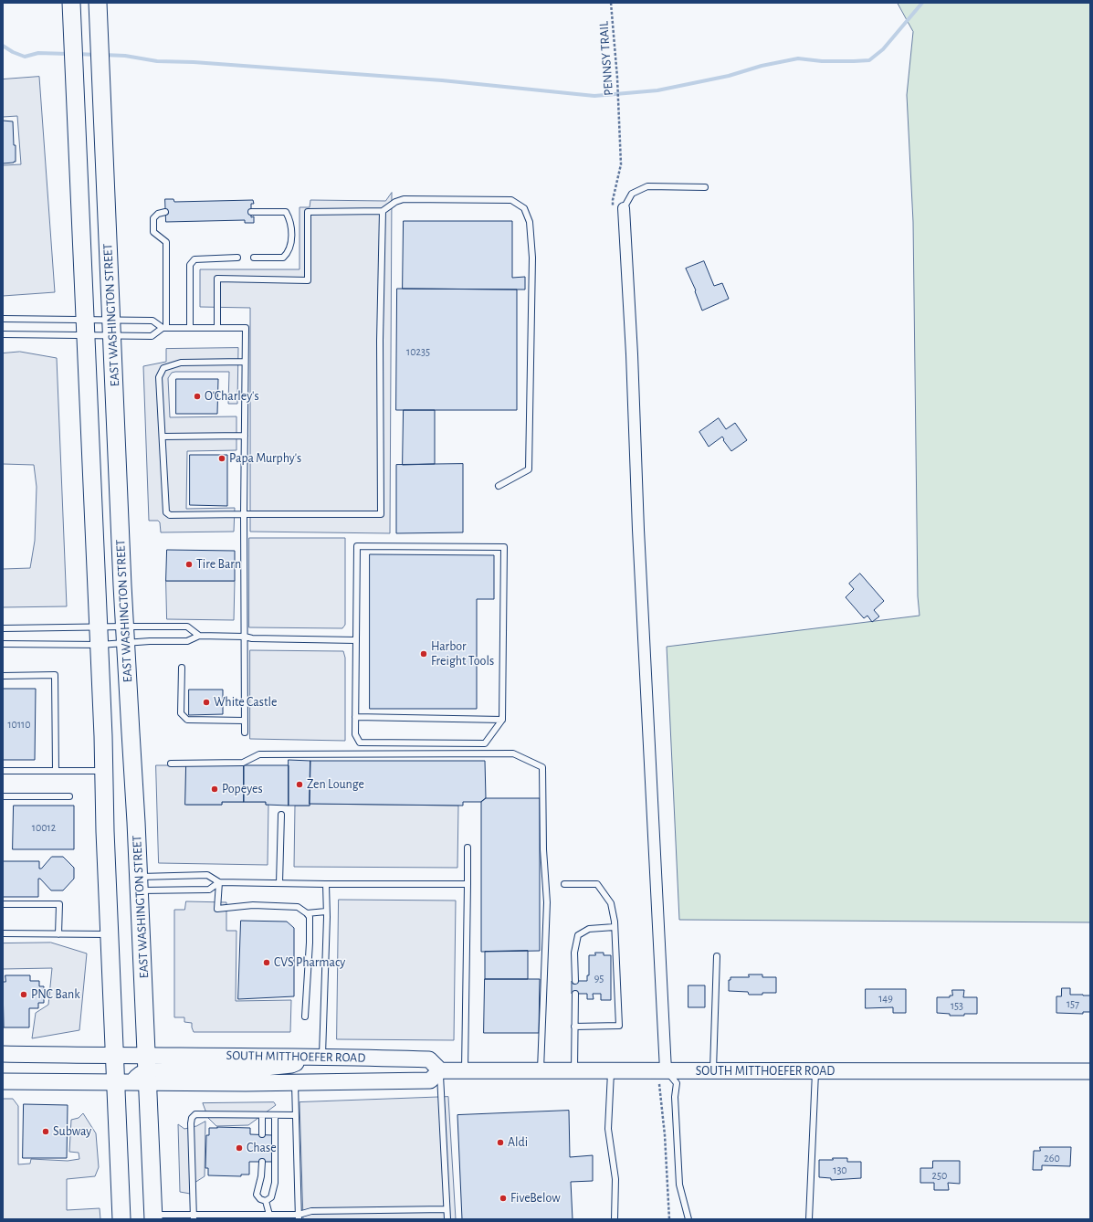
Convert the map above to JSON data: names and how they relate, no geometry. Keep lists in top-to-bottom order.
{
  "streets": {
    "main road": ["EAST WASHINGTON STREET", "SOUTH MITTHOEFER ROAD"],
    "path": ["PENNSY TRAIL"]
  },
  "crossings": [
    ["EAST WASHINGTON STREET", "SOUTH MITTHOEFER ROAD"]
  ],
  "places": [
    "O'Charley's",
    "Papa Murphy's",
    "Tire Barn",
    "Harbor Freight Tools",
    "White Castle",
    "Zen Lounge",
    "Popeyes",
    "CVS Pharmacy",
    "PNC Bank",
    "Subway",
    "Aldi",
    "Chase",
    "FiveBelow"
  ],
  "house_numbers": [
    "10235",
    "10110",
    "10012",
    "95",
    "149",
    "157",
    "153",
    "260",
    "130",
    "250"
  ]
}
